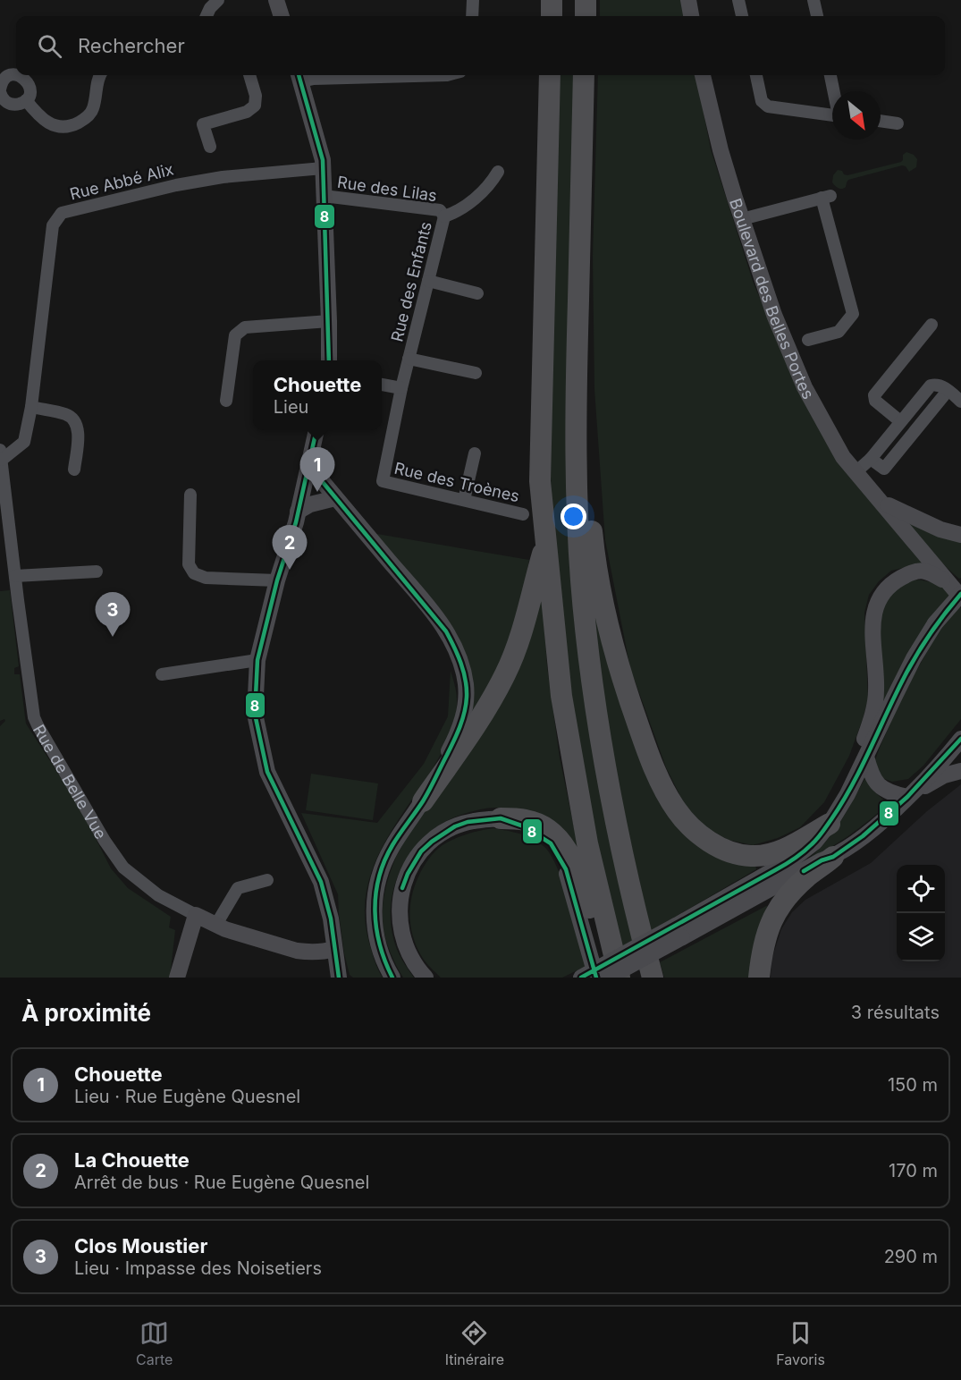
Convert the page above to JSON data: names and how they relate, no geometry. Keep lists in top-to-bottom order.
{
  "streets": {
    "street": [
      "Rue Abbé Alix",
      "Rue des Lilas",
      "Rue des Enfants",
      "Boulevard des Belles Portes",
      "Rue des Troènes",
      "Rue de Belle Vue"
    ]
  },
  "crossings": [
    ["Rue Abbé Alix", "Rue de Belle Vue"],
    ["Rue des Lilas", "Rue des Enfants"],
    ["Rue des Enfants", "Rue des Troènes"]
  ],
  "lines": ["transit line 8"],
  "north": "bottom right",
  "page": {
    "search": "Rechercher",
    "popup": ["Chouette", "Lieu"],
    "pins": ["1", "2", "3"],
    "heading": ["À proximité", "3 résultats"],
    "list": [
      {
        "mark": "1",
        "name": "Chouette",
        "note": "Lieu · Rue Eugène Quesnel",
        "value": "150 m"
      },
      {
        "mark": "2",
        "name": "La Chouette",
        "note": "Arrêt de bus · Rue Eugène Quesnel",
        "value": "170 m"
      },
      {
        "mark": "3",
        "name": "Clos Moustier",
        "note": "Lieu · Impasse des Noisetiers",
        "value": "290 m"
      }
    ],
    "nav": ["Carte", "Itinéraire", "Favoris"]
  }
}
